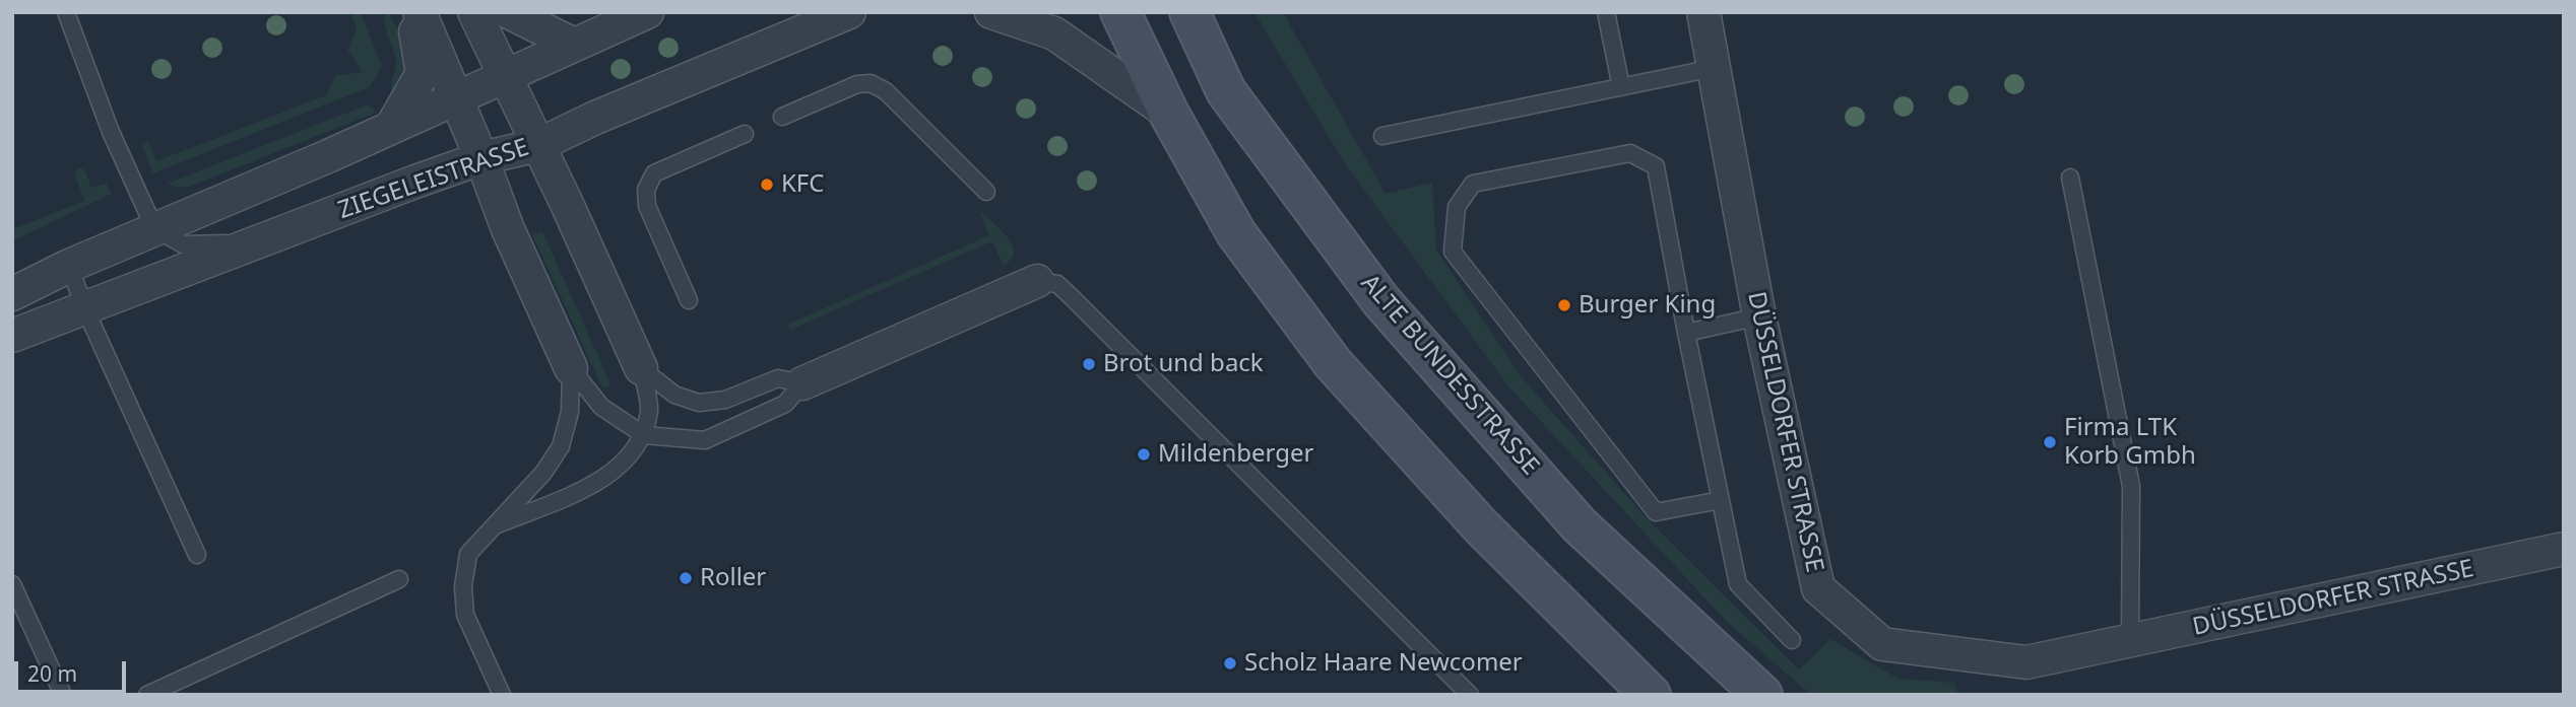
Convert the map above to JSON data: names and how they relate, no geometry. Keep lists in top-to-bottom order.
{
  "streets": {
    "main road": ["ALTE BUNDESSTRASSE"],
    "street": ["ZIEGELEISTRASSE", "DÜSSELDORFER STRASSE"]
  },
  "places": [
    "KFC",
    "Burger King",
    "Brot und back",
    "Firma LTK Korb Gmbh",
    "Mildenberger",
    "Roller",
    "Scholz Haare Newcomer"
  ],
  "scale_bar": "20 m"
}
